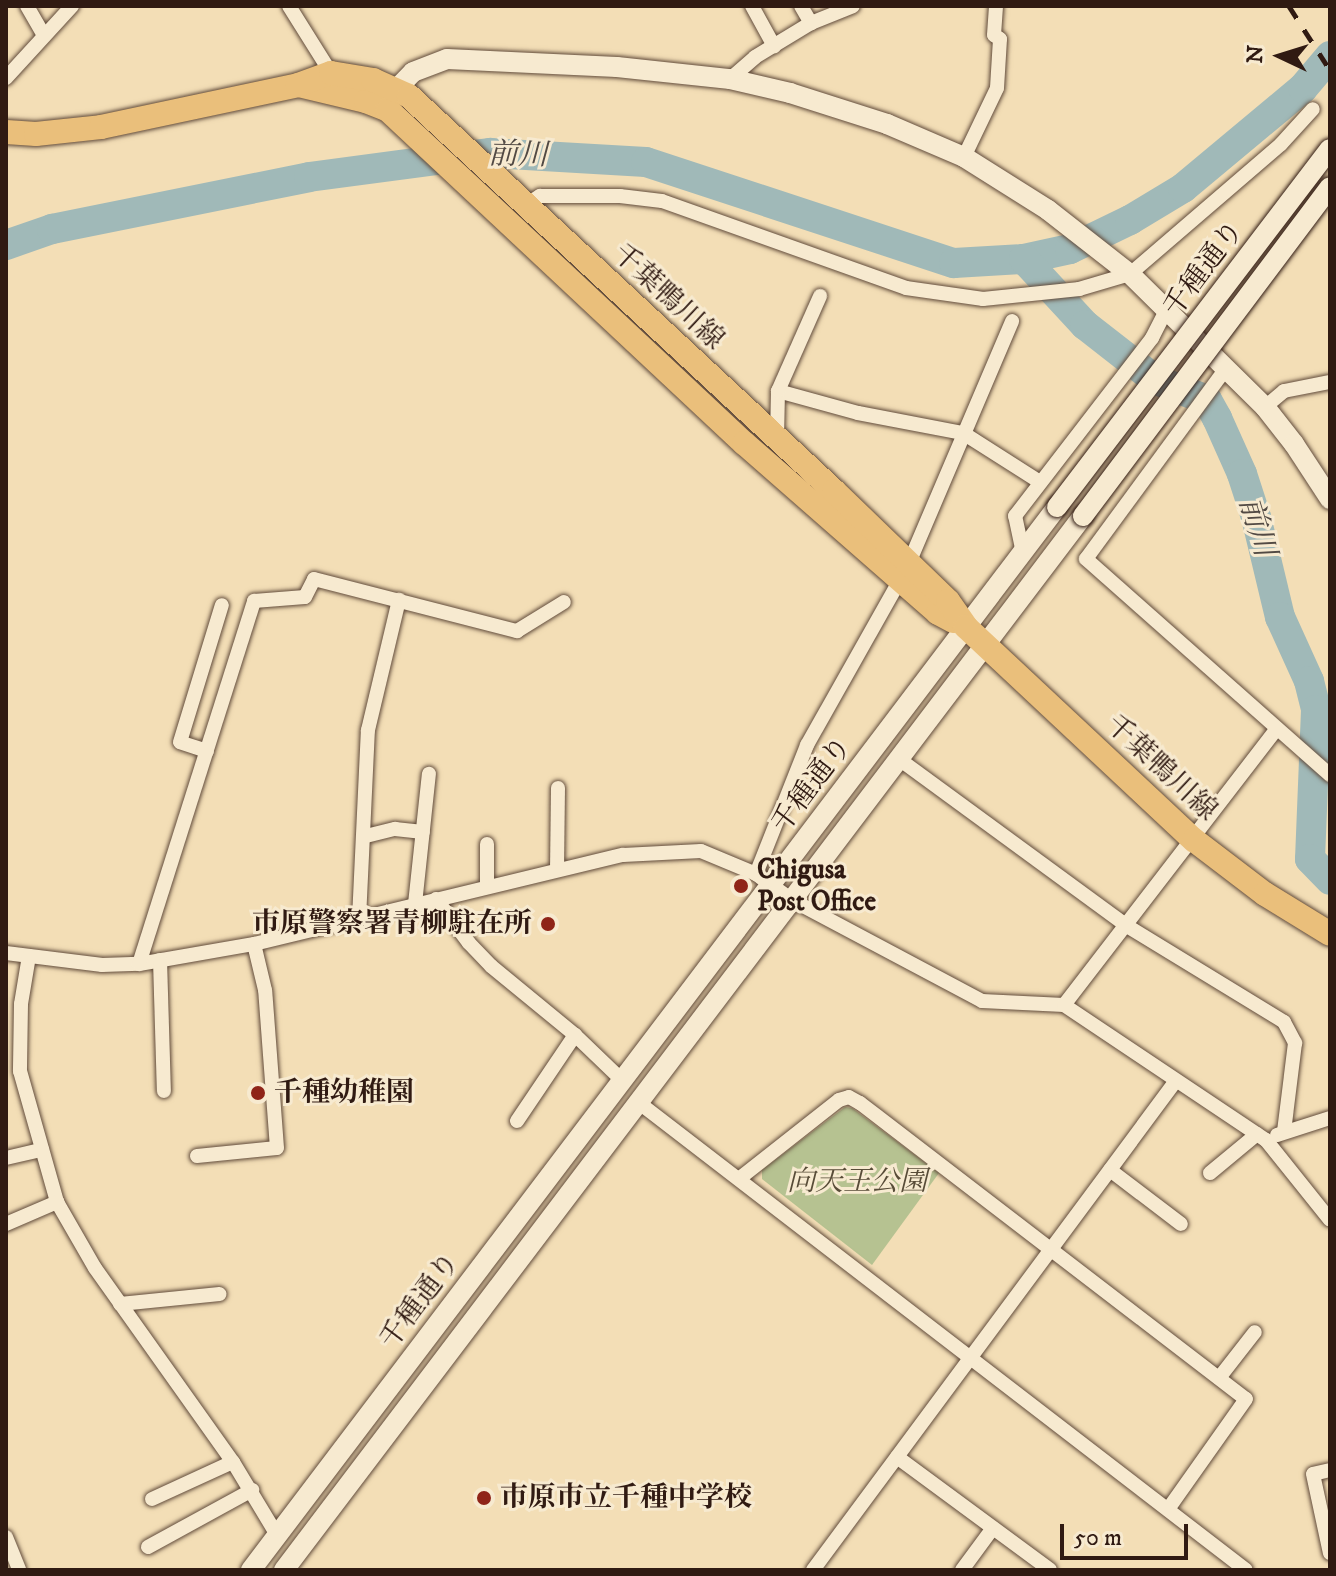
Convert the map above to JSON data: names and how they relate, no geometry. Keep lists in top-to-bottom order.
{
  "streets": {
    "main road": ["千葉鴨川線"],
    "street": ["千種通り"]
  },
  "crossings": [
    ["千種通り", "千葉鴨川線"]
  ],
  "water": ["前川"],
  "parks": ["向天王公園"],
  "places": [
    "Chigusa Post Office",
    "市原警察署青柳駐在所",
    "千種幼稚園",
    "市原市立千種中学校"
  ],
  "scale_bar": "50 m",
  "north": "left"
}
